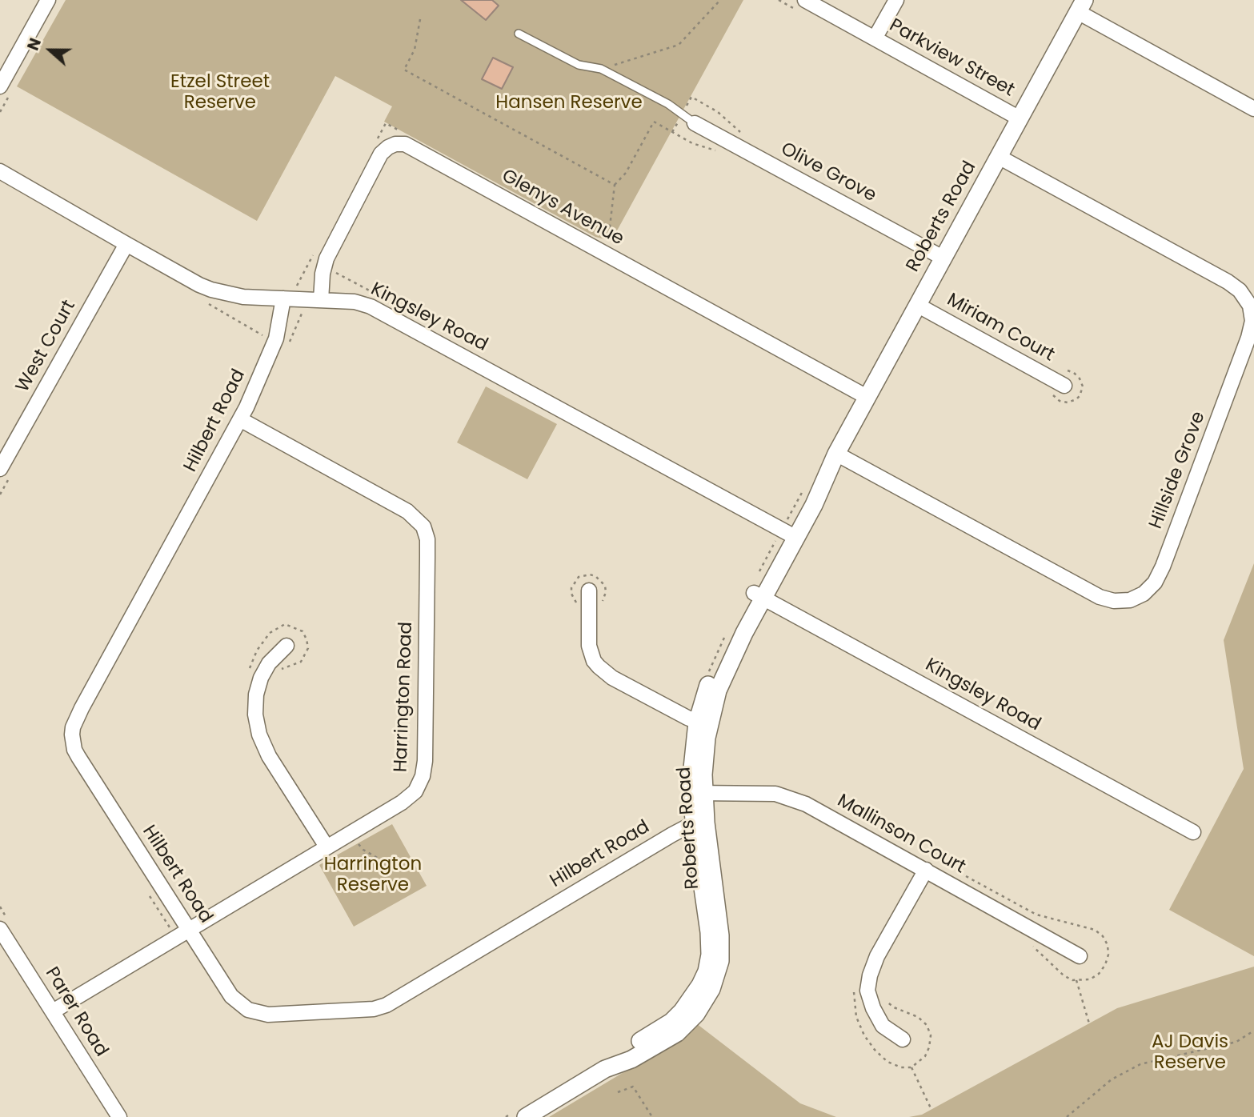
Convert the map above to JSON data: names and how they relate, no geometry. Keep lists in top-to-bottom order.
{
  "streets": {
    "street": [
      "Parkview Street",
      "Olive Grove",
      "Glenys Avenue",
      "Roberts Road",
      "Kingsley Road",
      "Miriam Court",
      "West Court",
      "Hilbert Road",
      "Hillside Grove",
      "Harrington Road",
      "Mallinson Court",
      "Parer Road"
    ]
  },
  "crossings": [
    ["Parkview Street", "Roberts Road"],
    ["Olive Grove", "Roberts Road"],
    ["Glenys Avenue", "Roberts Road"],
    ["Glenys Avenue", "Kingsley Road"],
    ["Roberts Road", "Kingsley Road"],
    ["Roberts Road", "Miriam Court"],
    ["Roberts Road", "Hilbert Road"],
    ["Roberts Road", "Hillside Grove"],
    ["Roberts Road", "Mallinson Court"],
    ["Kingsley Road", "West Court"],
    ["Kingsley Road", "Hilbert Road"],
    ["Hilbert Road", "Harrington Road"],
    ["Harrington Road", "Parer Road"]
  ],
  "parks": [
    "Etzel Street Reserve",
    "Hansen Reserve",
    "Harrington Reserve",
    "AJ Davis Reserve"
  ],
  "north": "left"
}
